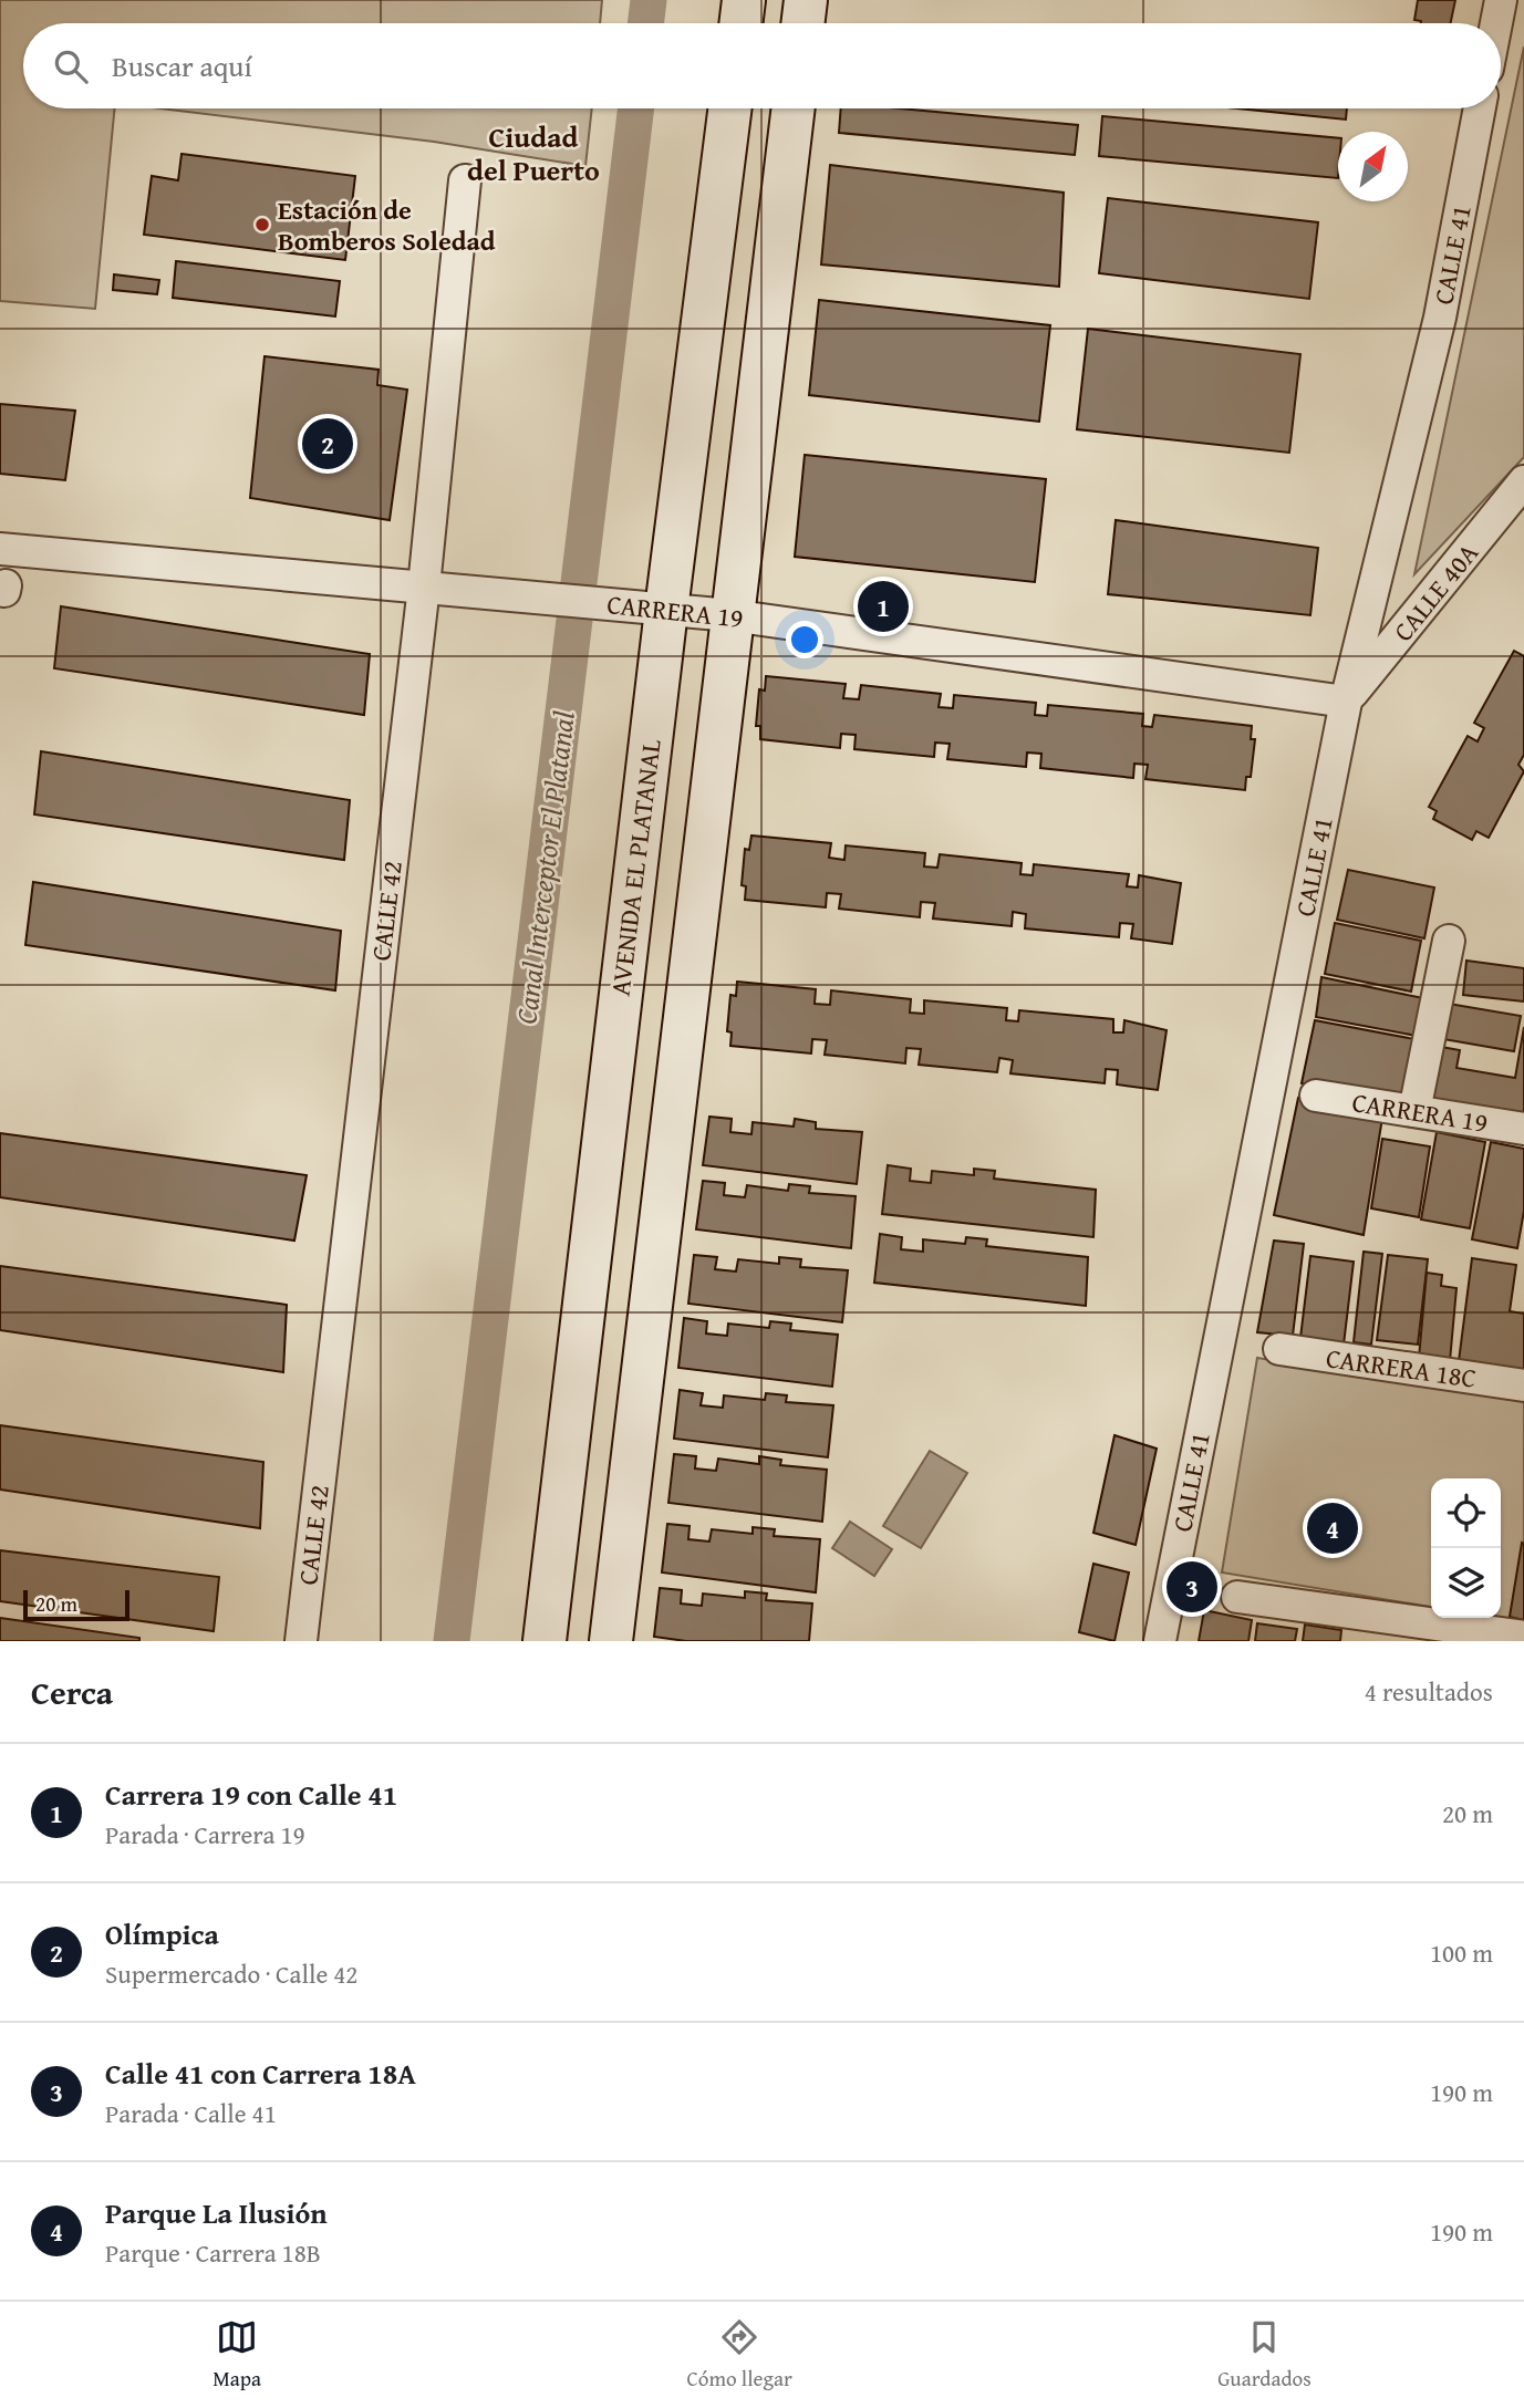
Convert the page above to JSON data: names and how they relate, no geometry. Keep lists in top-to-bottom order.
{
  "streets": {
    "main road": ["AVENIDA EL PLATANAL"],
    "street": [
      "CALLE 41",
      "CALLE 40A",
      "CARRERA 19",
      "CALLE 42",
      "CARRERA 18C"
    ]
  },
  "crossings": [
    ["CALLE 41", "CALLE 40A"],
    ["CALLE 41", "CARRERA 19"],
    ["CALLE 40A", "CARRERA 19"],
    ["CARRERA 19", "AVENIDA EL PLATANAL"],
    ["CARRERA 19", "CALLE 42"]
  ],
  "districts": ["Ciudad del Puerto"],
  "water": ["Canal Interceptor El Platanal"],
  "places": ["Estación de Bomberos Soledad"],
  "scale_bar": "20 m",
  "north": "top right",
  "page": {
    "search": "Buscar aquí",
    "pins": [
      "2",
      "1",
      "4",
      "3"
    ],
    "scale": "20 m",
    "heading": ["Cerca", "4 resultados"],
    "list": [
      {
        "mark": "1",
        "name": "Carrera 19 con Calle 41",
        "note": "Parada · Carrera 19",
        "value": "20 m"
      },
      {
        "mark": "2",
        "name": "Olímpica",
        "note": "Supermercado · Calle 42",
        "value": "100 m"
      },
      {
        "mark": "3",
        "name": "Calle 41 con Carrera 18A",
        "note": "Parada · Calle 41",
        "value": "190 m"
      },
      {
        "mark": "4",
        "name": "Parque La Ilusión",
        "note": "Parque · Carrera 18B",
        "value": "190 m"
      }
    ],
    "nav": ["Mapa", "Cómo llegar", "Guardados"]
  }
}
